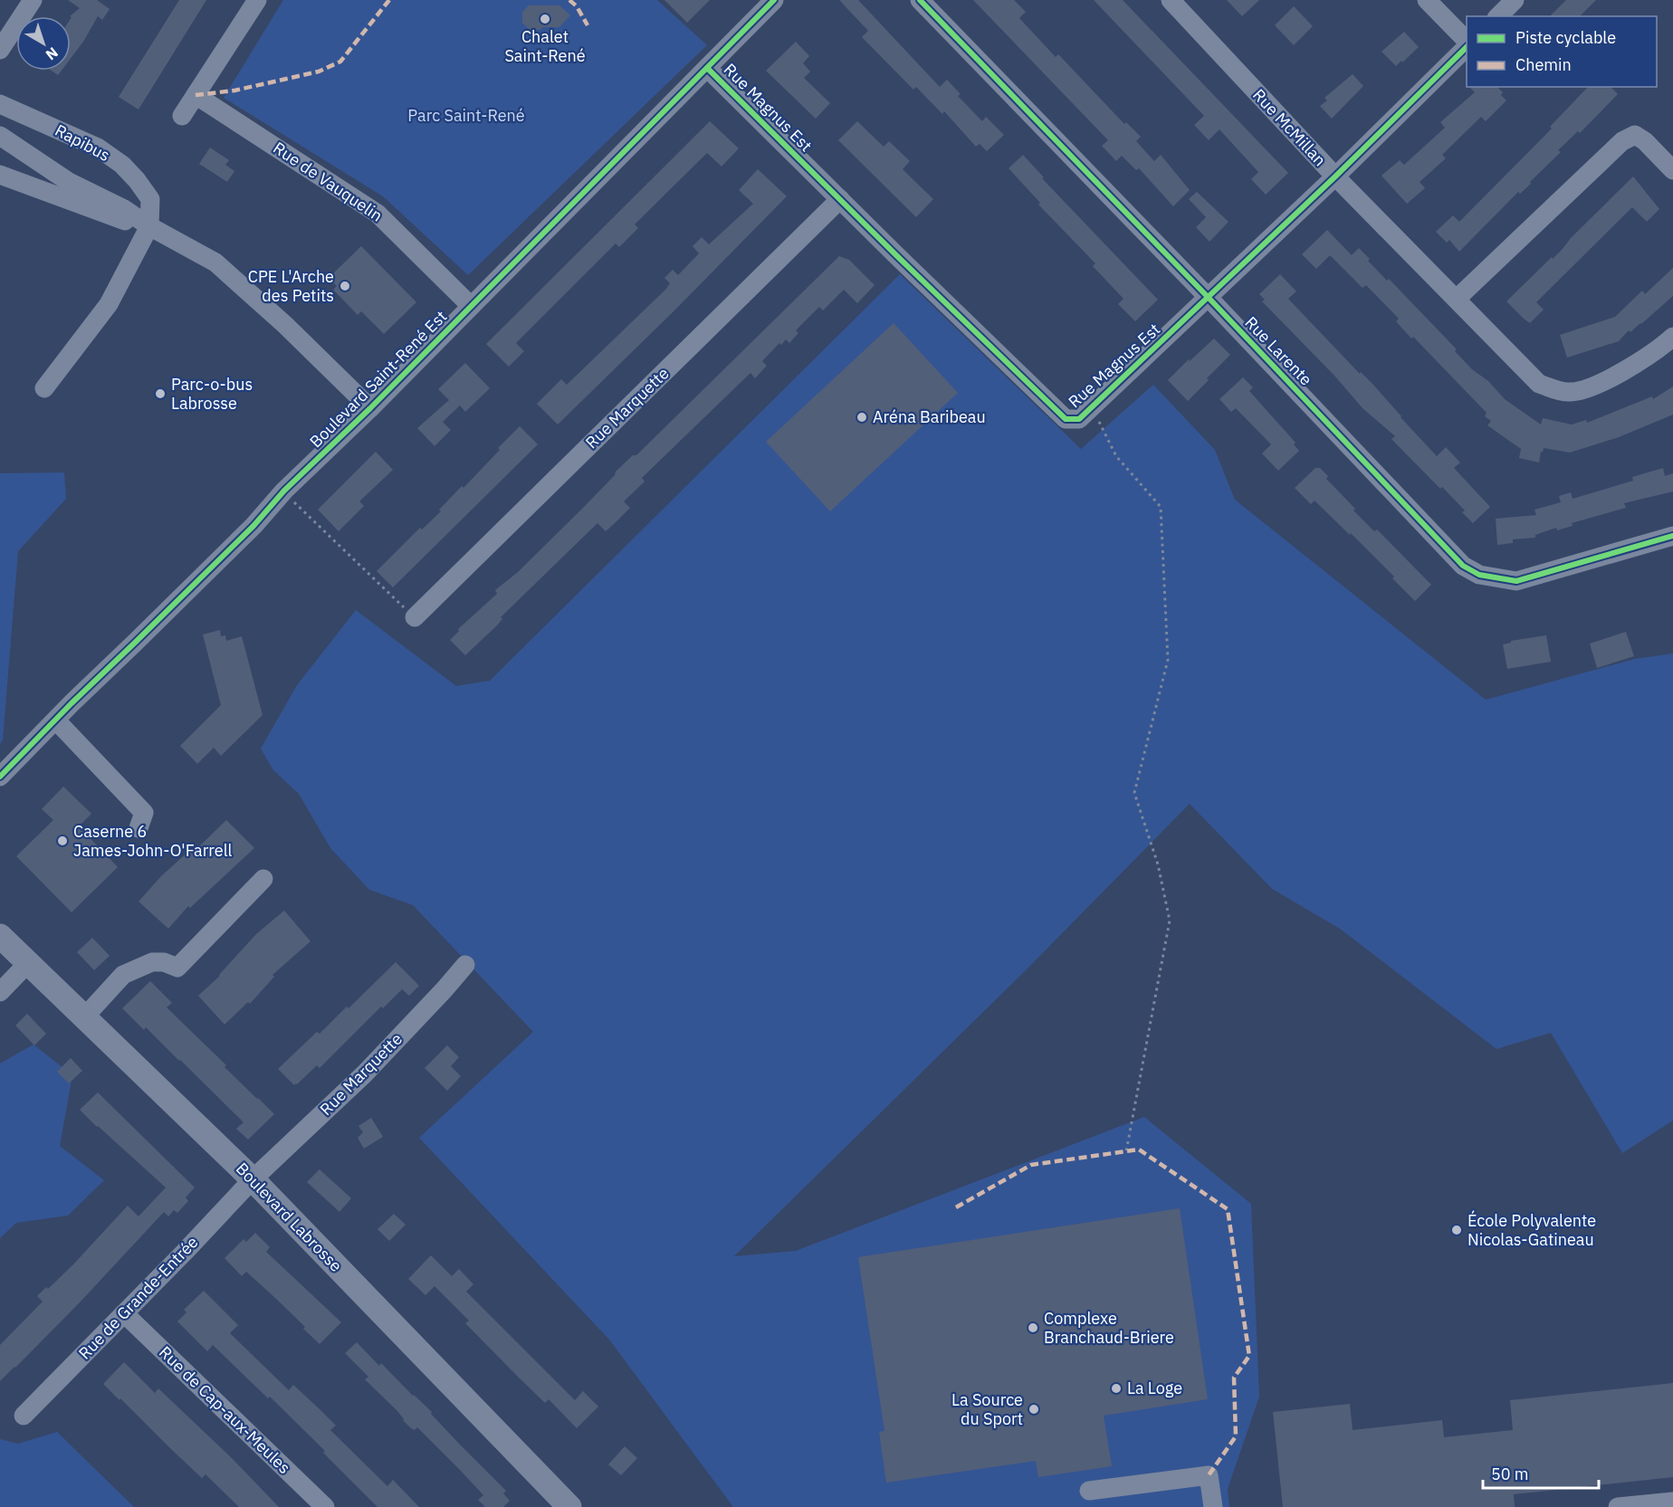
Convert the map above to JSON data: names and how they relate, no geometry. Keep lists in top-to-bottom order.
{
  "streets": {
    "main road": ["Boulevard Labrosse"],
    "street": [
      "Rue Magnus Est",
      "Rue McMillan",
      "Rapibus",
      "Rue de Vauquelin",
      "Rue Larente",
      "Boulevard Saint-René Est",
      "Rue Marquette",
      "Rue de Grande-Entrée",
      "Rue de Cap-aux-Meules"
    ]
  },
  "crossings": [
    ["Rue Magnus Est", "Rue McMillan"],
    ["Rue Magnus Est", "Rue Larente"],
    ["Rue Magnus Est", "Boulevard Saint-René Est"],
    ["Rue Magnus Est", "Rue Marquette"],
    ["Rue de Vauquelin", "Boulevard Saint-René Est"],
    ["Rue Marquette", "Boulevard Labrosse"],
    ["Rue Marquette", "Rue de Grande-Entrée"],
    ["Boulevard Labrosse", "Rue de Grande-Entrée"],
    ["Rue de Grande-Entrée", "Rue de Cap-aux-Meules"]
  ],
  "parks": ["Parc Saint-René"],
  "places": [
    "Chalet Saint-René",
    "CPE L'Arche des Petits",
    "Parc-o-bus Labrosse",
    "Aréna Baribeau",
    "Caserne 6 James-John-O'Farrell",
    "École Polyvalente Nicolas-Gatineau",
    "Complexe Branchaud-Briere",
    "La Loge",
    "La Source du Sport"
  ],
  "legend": ["Piste cyclable", "Chemin"],
  "scale_bar": "50 m",
  "north": "bottom right"
}
